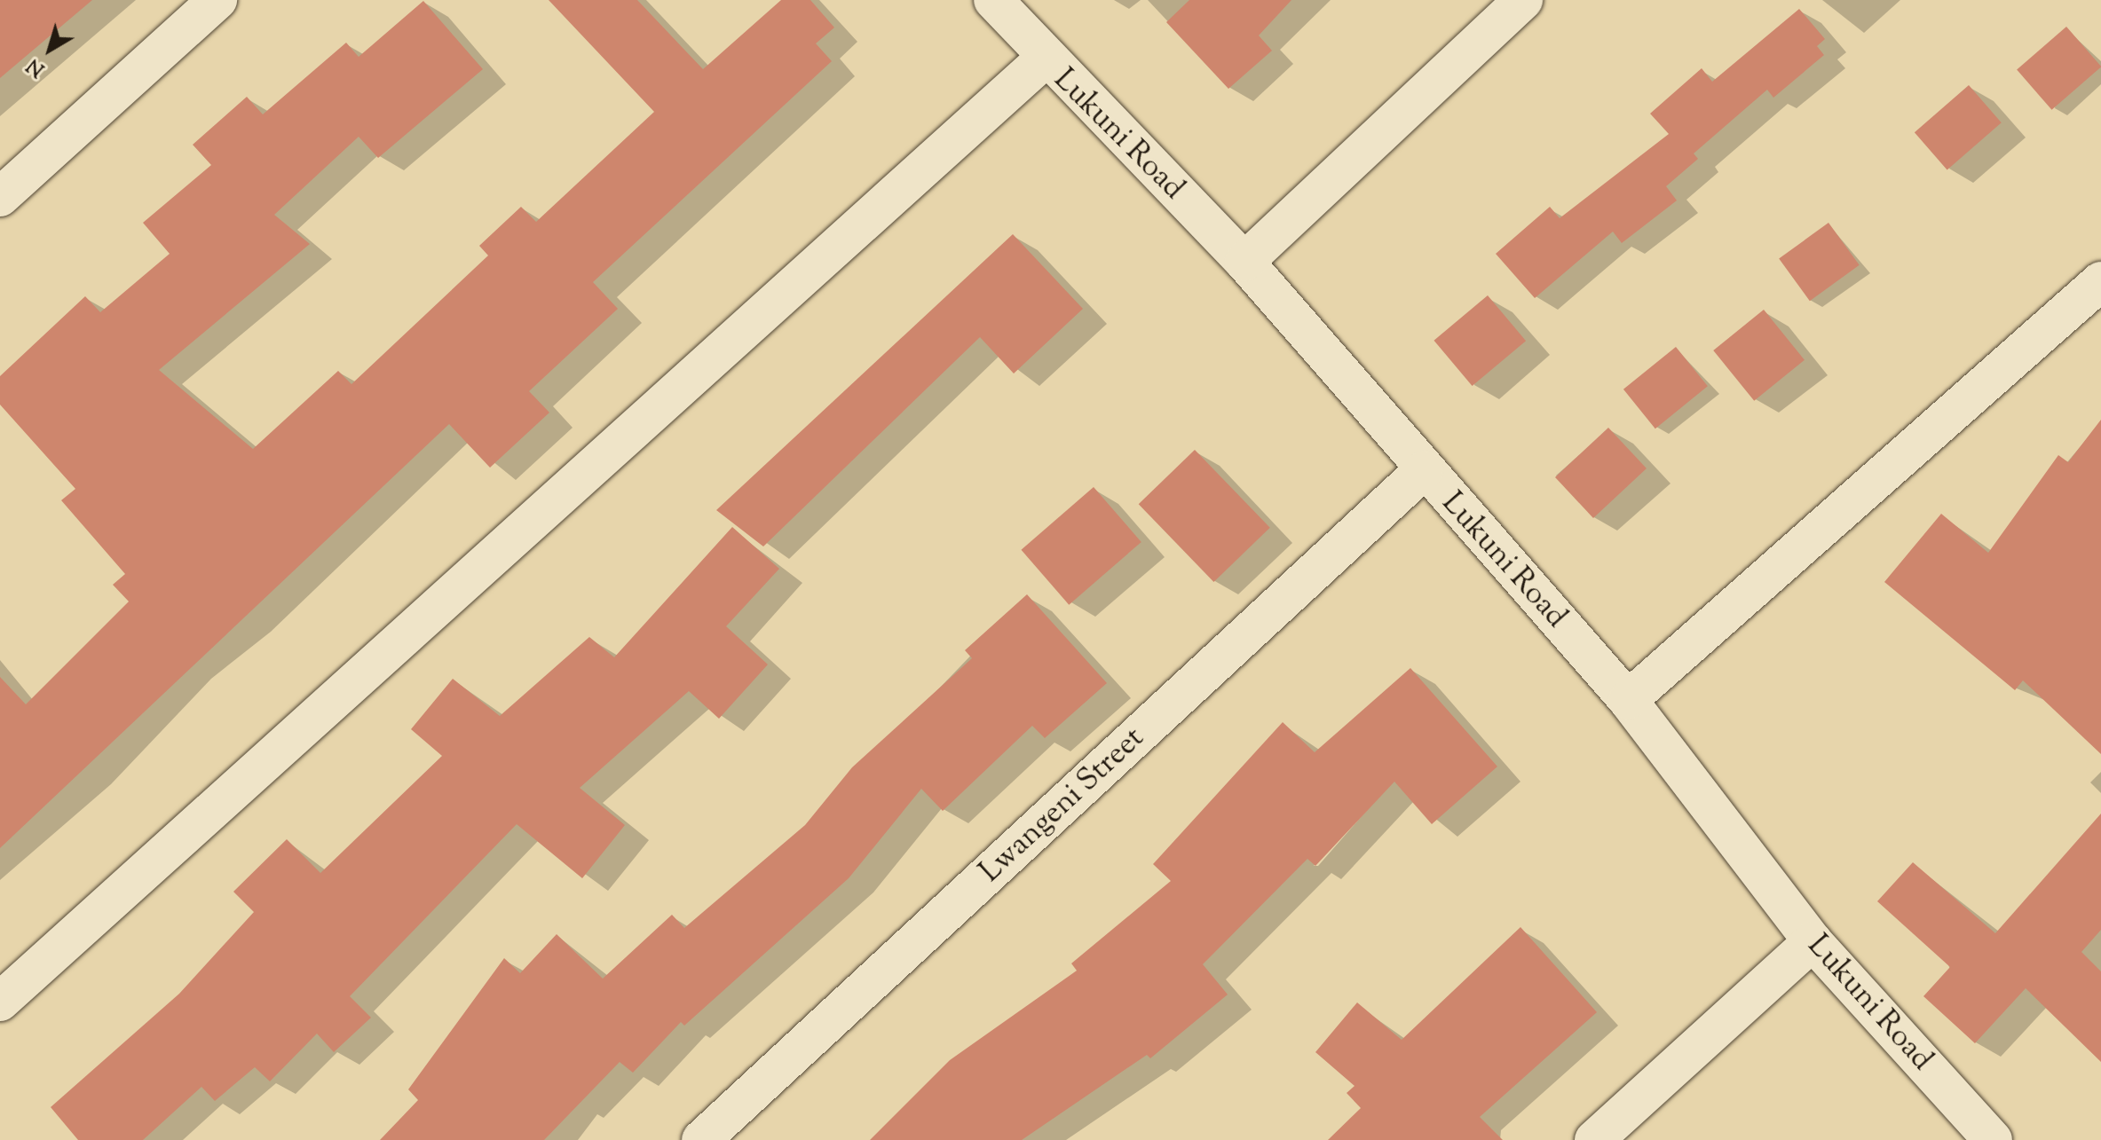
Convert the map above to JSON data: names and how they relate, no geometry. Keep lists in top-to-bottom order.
{
  "streets": {
    "street": ["Lukuni Road", "Lwangeni Street"]
  },
  "crossings": [
    ["Lukuni Road", "Lwangeni Street"]
  ],
  "north": "bottom left"
}
